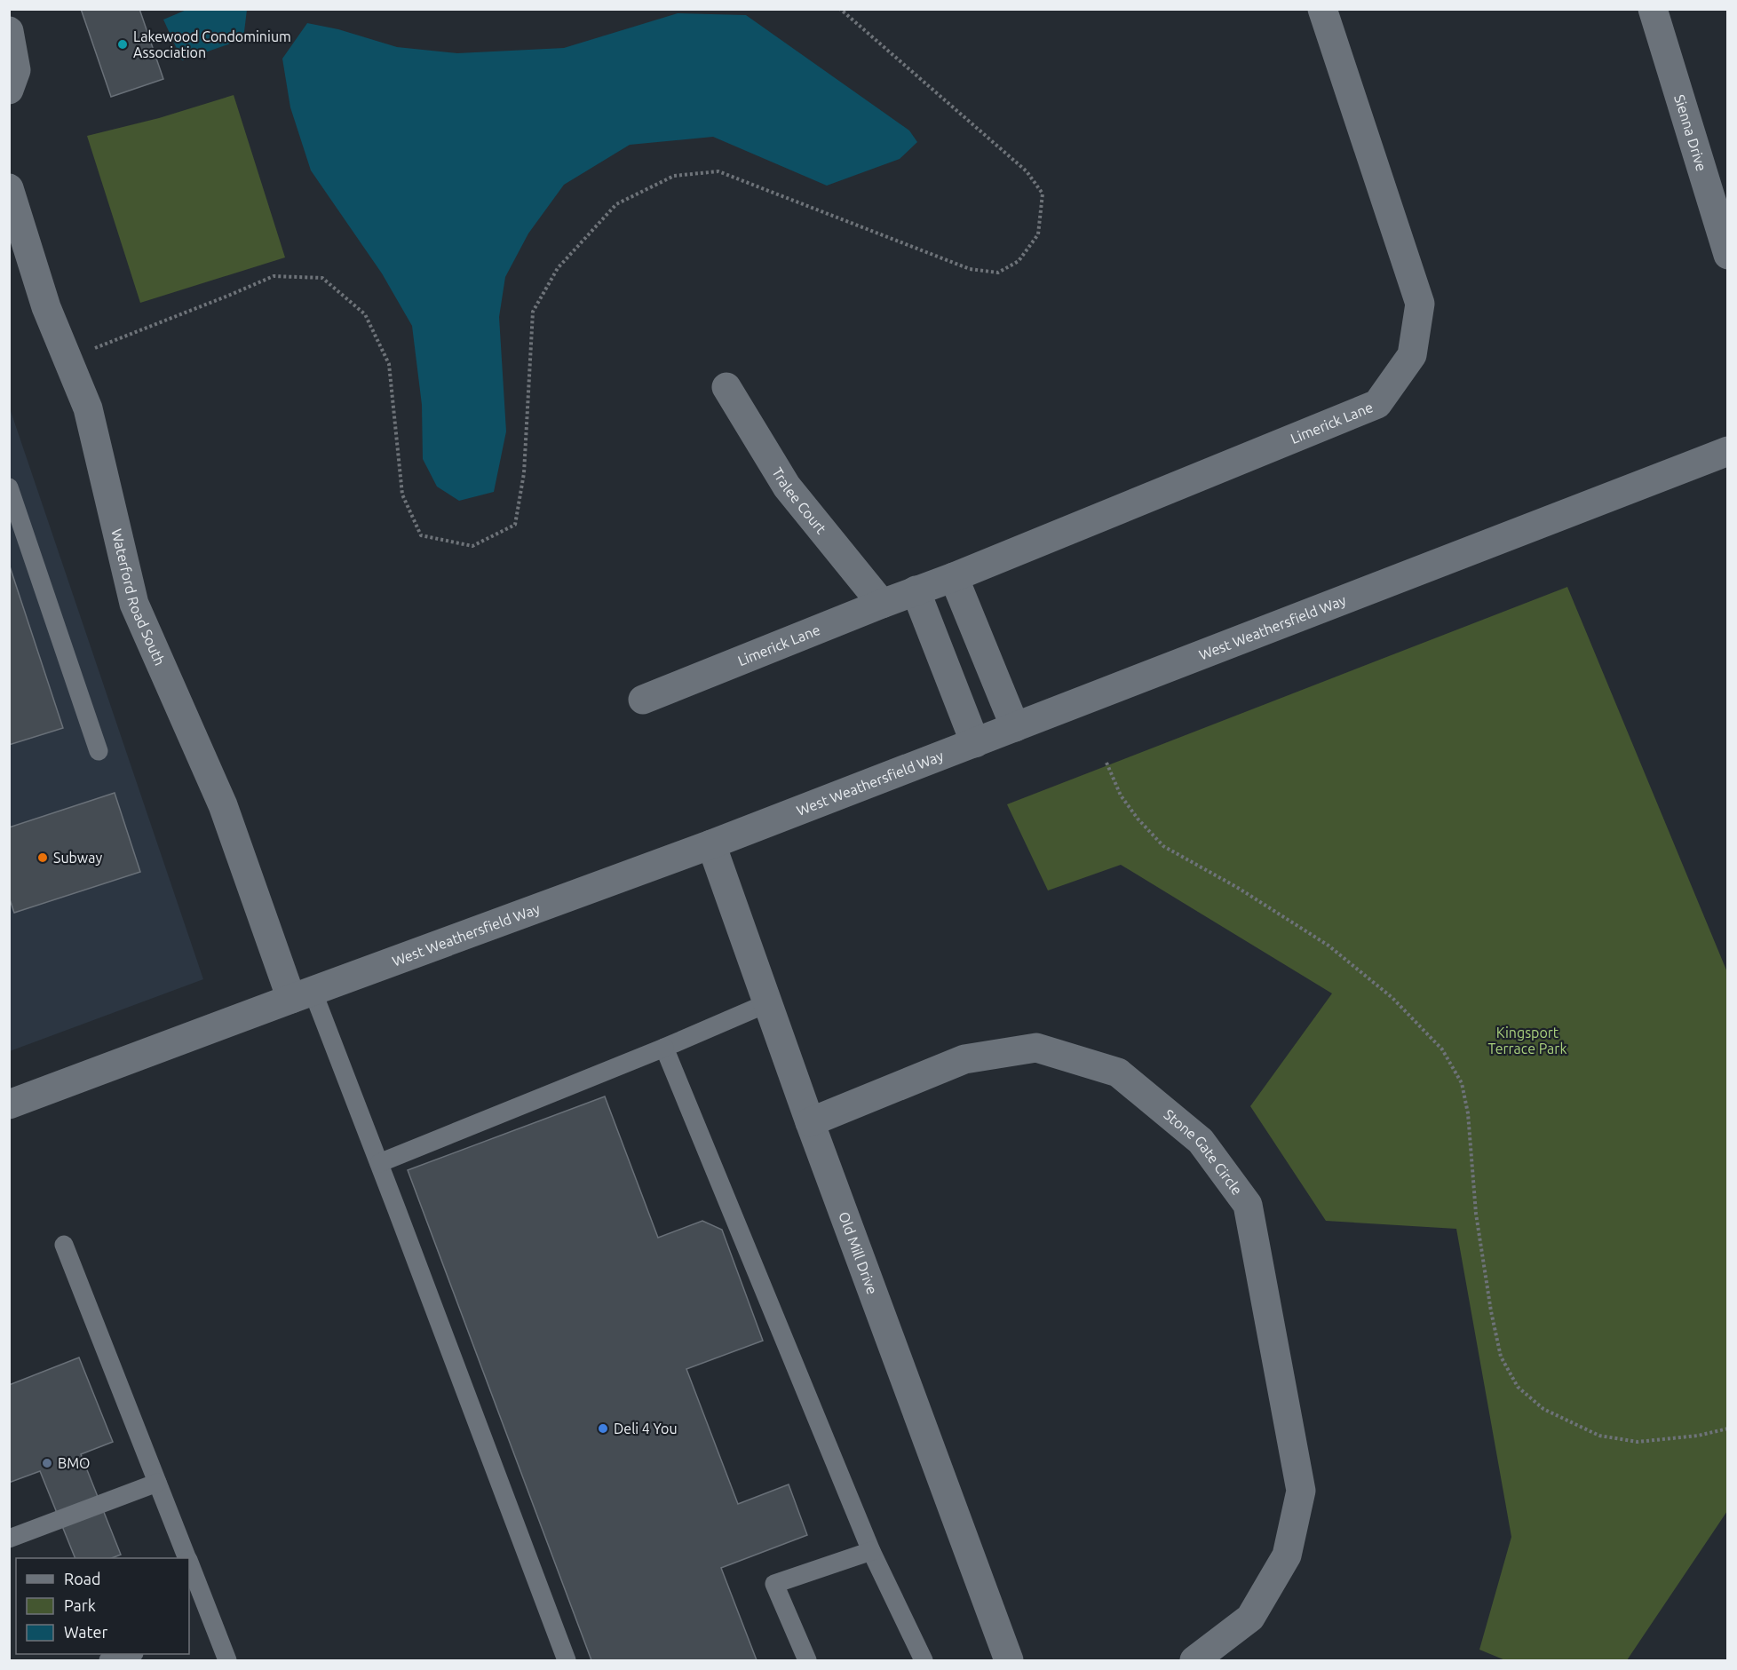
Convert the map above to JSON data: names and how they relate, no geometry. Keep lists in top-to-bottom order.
{
  "streets": {
    "street": [
      "Sienna Drive",
      "Limerick Lane",
      "Tralee Court",
      "Waterford Road South",
      "West Weathersfield Way",
      "Stone Gate Circle",
      "Old Mill Drive"
    ]
  },
  "crossings": [
    ["Limerick Lane", "Tralee Court"],
    ["Waterford Road South", "West Weathersfield Way"],
    ["West Weathersfield Way", "Old Mill Drive"],
    ["Stone Gate Circle", "Old Mill Drive"]
  ],
  "parks": ["Kingsport Terrace Park"],
  "places": [
    "Lakewood Condominium Association",
    "Subway",
    "Deli 4 You",
    "BMO"
  ],
  "legend": ["Road", "Park", "Water"]
}
